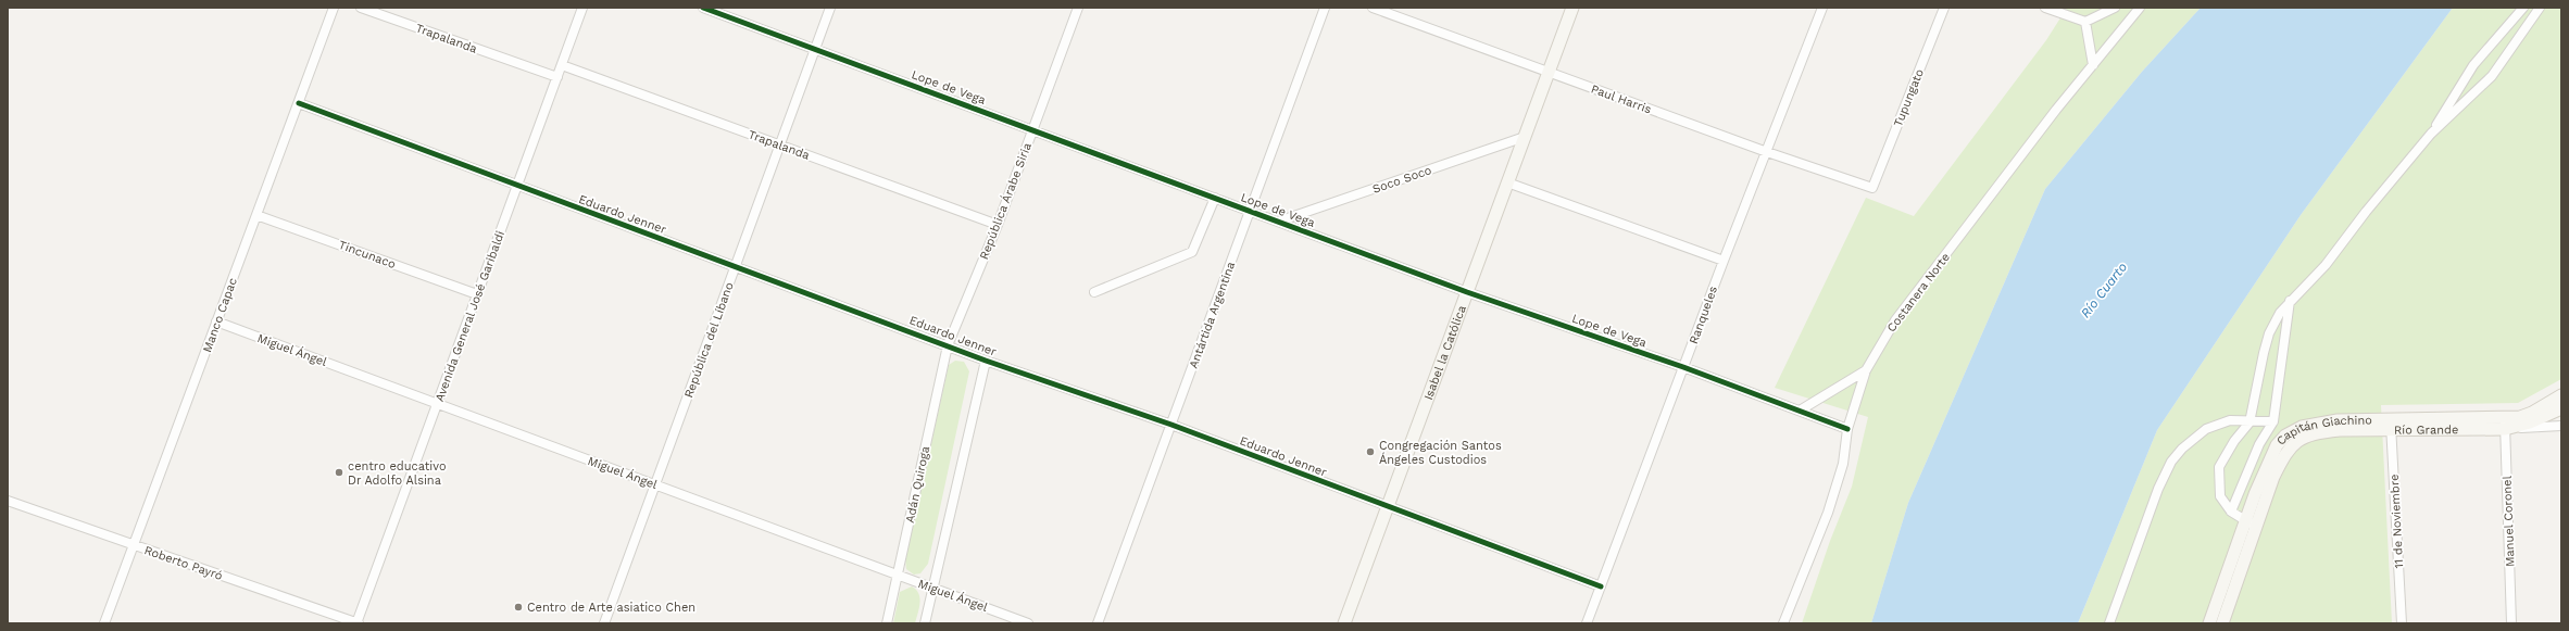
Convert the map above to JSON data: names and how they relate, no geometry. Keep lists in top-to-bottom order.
{
  "streets": {
    "main road": ["Isabel la Católica", "Río Grande", "Capitán Giachino"],
    "street": [
      "Trapalanda",
      "Lope de Vega",
      "Tupungato",
      "Paul Harris",
      "Soco Soco",
      "República Árabe Siria",
      "Eduardo Jenner",
      "Tincunaco",
      "Costanera Norte",
      "Manco Capac",
      "Antártida Argentina",
      "Ranqueles",
      "Avenida General José Garibaldi",
      "República del Líbano",
      "Miguel Ángel",
      "Adán Quiroga",
      "11 de Noviembre",
      "Manuel Coronel",
      "Roberto Payró"
    ]
  },
  "crossings": [
    ["Trapalanda", "República Árabe Siria"],
    ["Trapalanda", "Avenida General José Garibaldi"],
    ["Trapalanda", "República del Líbano"],
    ["Lope de Vega", "Soco Soco"],
    ["Lope de Vega", "República Árabe Siria"],
    ["Lope de Vega", "Costanera Norte"],
    ["Lope de Vega", "Antártida Argentina"],
    ["Lope de Vega", "Ranqueles"],
    ["Lope de Vega", "República del Líbano"],
    ["Lope de Vega", "Isabel la Católica"],
    ["Tupungato", "Paul Harris"],
    ["Paul Harris", "Ranqueles"],
    ["Paul Harris", "Isabel la Católica"],
    ["Soco Soco", "Isabel la Católica"],
    ["República Árabe Siria", "Eduardo Jenner"],
    ["República Árabe Siria", "Adán Quiroga"],
    ["Eduardo Jenner", "Manco Capac"],
    ["Eduardo Jenner", "Antártida Argentina"],
    ["Eduardo Jenner", "Ranqueles"],
    ["Eduardo Jenner", "Avenida General José Garibaldi"],
    ["Eduardo Jenner", "República del Líbano"],
    ["Eduardo Jenner", "Isabel la Católica"],
    ["Eduardo Jenner", "Adán Quiroga"],
    ["Tincunaco", "Manco Capac"],
    ["Tincunaco", "Avenida General José Garibaldi"],
    ["Manco Capac", "Miguel Ángel"],
    ["Manco Capac", "Roberto Payró"],
    ["Avenida General José Garibaldi", "Miguel Ángel"],
    ["Avenida General José Garibaldi", "Roberto Payró"],
    ["República del Líbano", "Miguel Ángel"],
    ["Miguel Ángel", "Adán Quiroga"],
    ["Río Grande", "Capitán Giachino"],
    ["Río Grande", "11 de Noviembre"],
    ["Río Grande", "Manuel Coronel"],
    ["Capitán Giachino", "11 de Noviembre"]
  ],
  "water": ["Río Cuarto"],
  "places": ["Congregación Santos Ángeles Custodios", "centro educativo Dr Adolfo Alsina", "Centro de Arte asiatico Chen"]
}
